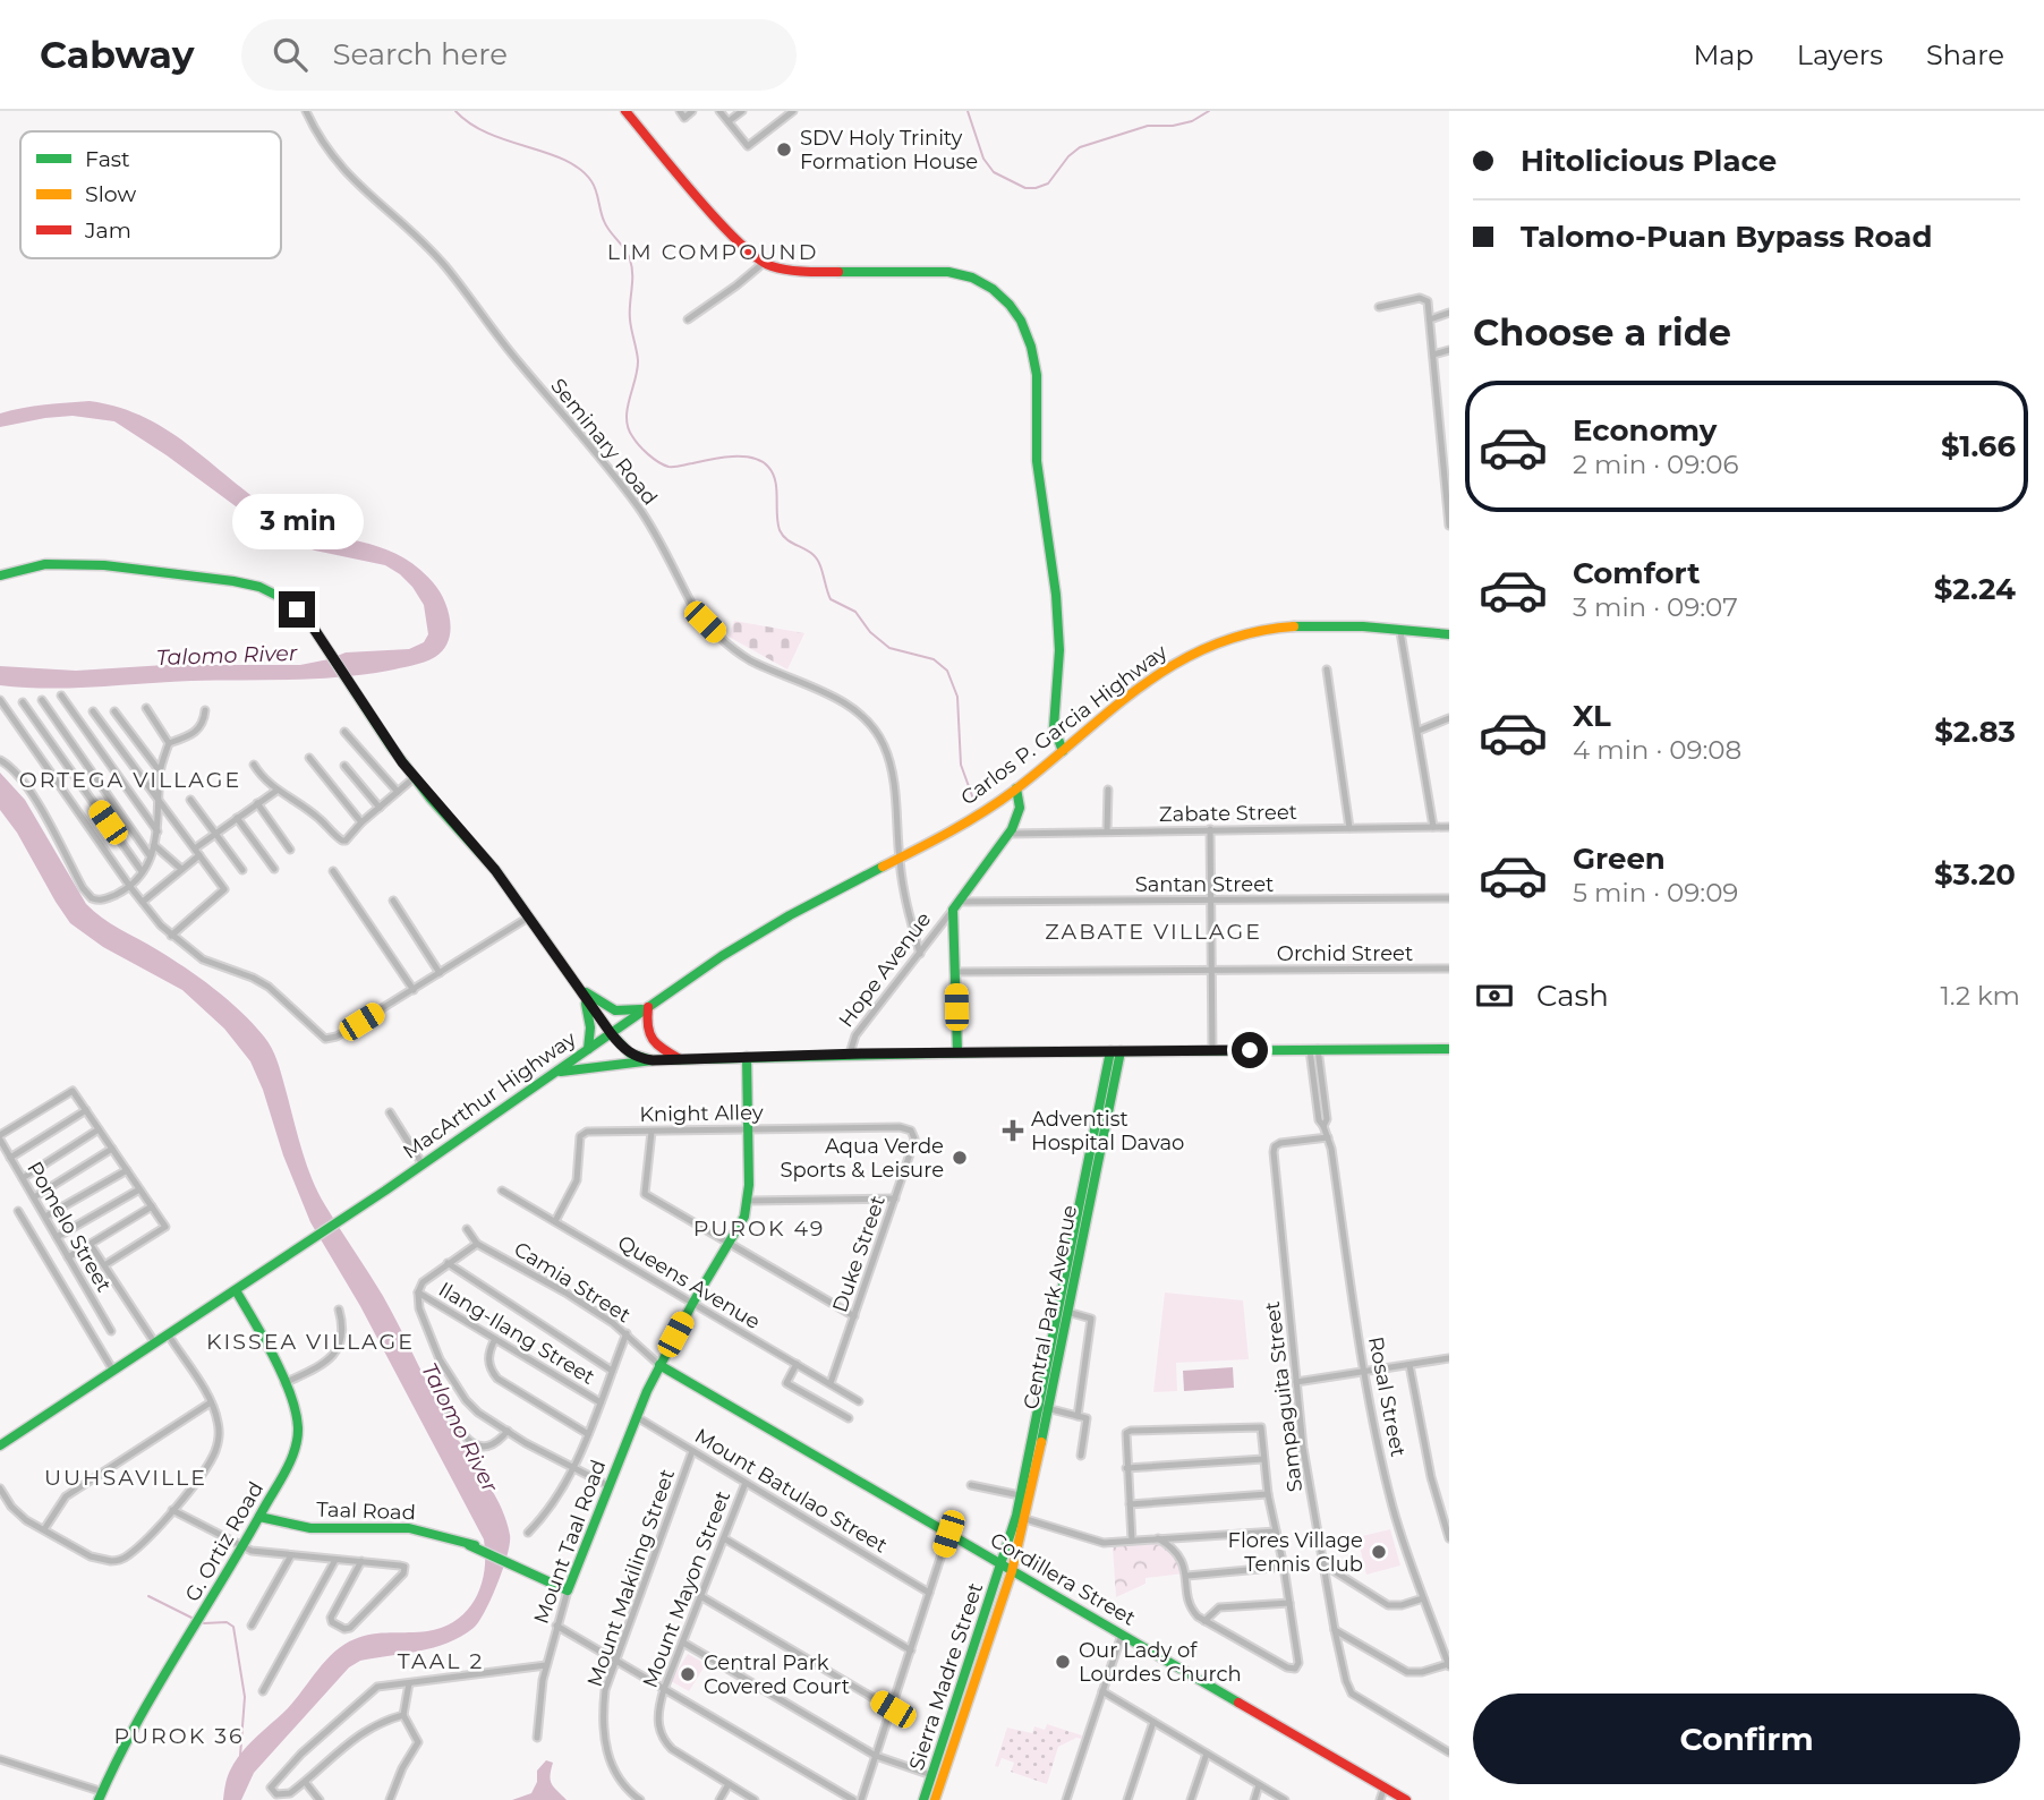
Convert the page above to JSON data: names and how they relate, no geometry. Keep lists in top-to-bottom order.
{
  "streets": {
    "main road": [
      "Carlos P. Garcia Highway",
      "Hope Avenue",
      "MacArthur Highway",
      "Central Park Avenue",
      "Taal Road",
      "G. Ortiz Road",
      "Mount Taal Road",
      "Cordillera Street",
      "Sierra Madre Street"
    ],
    "street": [
      "Seminary Road",
      "Zabate Street",
      "Santan Street",
      "Orchid Street",
      "Knight Alley",
      "Pomelo Street",
      "Duke Street",
      "Camia Street",
      "Queens Avenue",
      "Ilang-Ilang Street",
      "Sampaguita Street",
      "Rosal Street",
      "Mount Batulao Street",
      "Mount Makiling Street",
      "Mount Mayon Street"
    ]
  },
  "crossings": [
    ["Seminary Road", "Carlos P. Garcia Highway"],
    ["Seminary Road", "Hope Avenue"],
    ["Carlos P. Garcia Highway", "Hope Avenue"],
    ["Carlos P. Garcia Highway", "MacArthur Highway"],
    ["Zabate Street", "Hope Avenue"],
    ["Santan Street", "Hope Avenue"],
    ["Orchid Street", "Hope Avenue"],
    ["MacArthur Highway", "G. Ortiz Road"],
    ["Knight Alley", "Duke Street"],
    ["Knight Alley", "Queens Avenue"],
    ["Duke Street", "Queens Avenue"],
    ["Camia Street", "Mount Taal Road"],
    ["Camia Street", "Cordillera Street"],
    ["Queens Avenue", "Mount Taal Road"],
    ["Central Park Avenue", "Cordillera Street"],
    ["Central Park Avenue", "Sierra Madre Street"],
    ["Sampaguita Street", "Rosal Street"],
    ["Mount Batulao Street", "Mount Taal Road"],
    ["Mount Batulao Street", "Mount Makiling Street"],
    ["Mount Batulao Street", "Mount Mayon Street"],
    ["Taal Road", "G. Ortiz Road"],
    ["Taal Road", "Mount Taal Road"],
    ["Mount Taal Road", "Cordillera Street"],
    ["Cordillera Street", "Sierra Madre Street"]
  ],
  "districts": [
    "LIM COMPOUND",
    "ORTEGA VILLAGE",
    "ZABATE VILLAGE",
    "PUROK 49",
    "KISSEA VILLAGE",
    "UUHSAVILLE",
    "TAAL 2",
    "PUROK 36"
  ],
  "water": ["Talomo River"],
  "places": {
    "other": [
      "SDV Holy Trinity Formation House",
      "Aqua Verde Sports & Leisure",
      "Flores Village Tennis Club",
      "Our Lady of Lourdes Church",
      "Central Park Covered Court"
    ],
    "health": ["Adventist Hospital Davao"]
  },
  "legend": ["Fast", "Slow", "Jam"],
  "page": {
    "header": "Cabway",
    "search": "Search here",
    "nav": ["Map", "Layers", "Share"],
    "banner": ["Hitolicious Place", "Talomo-Puan Bypass Road"],
    "heading": "Choose a ride",
    "list": [
      {
        "name": "Economy",
        "note": "2 min · 09:06",
        "value": "$1.66"
      },
      {
        "name": "Comfort",
        "note": "3 min · 09:07",
        "value": "$2.24"
      },
      {
        "name": "XL",
        "note": "4 min · 09:08",
        "value": "$2.83"
      },
      {
        "name": "Green",
        "note": "5 min · 09:09",
        "value": "$3.20"
      }
    ],
    "bubble": "3 min",
    "pay": ["Cash", "1.2 km"],
    "buttons": "Confirm"
  }
}
